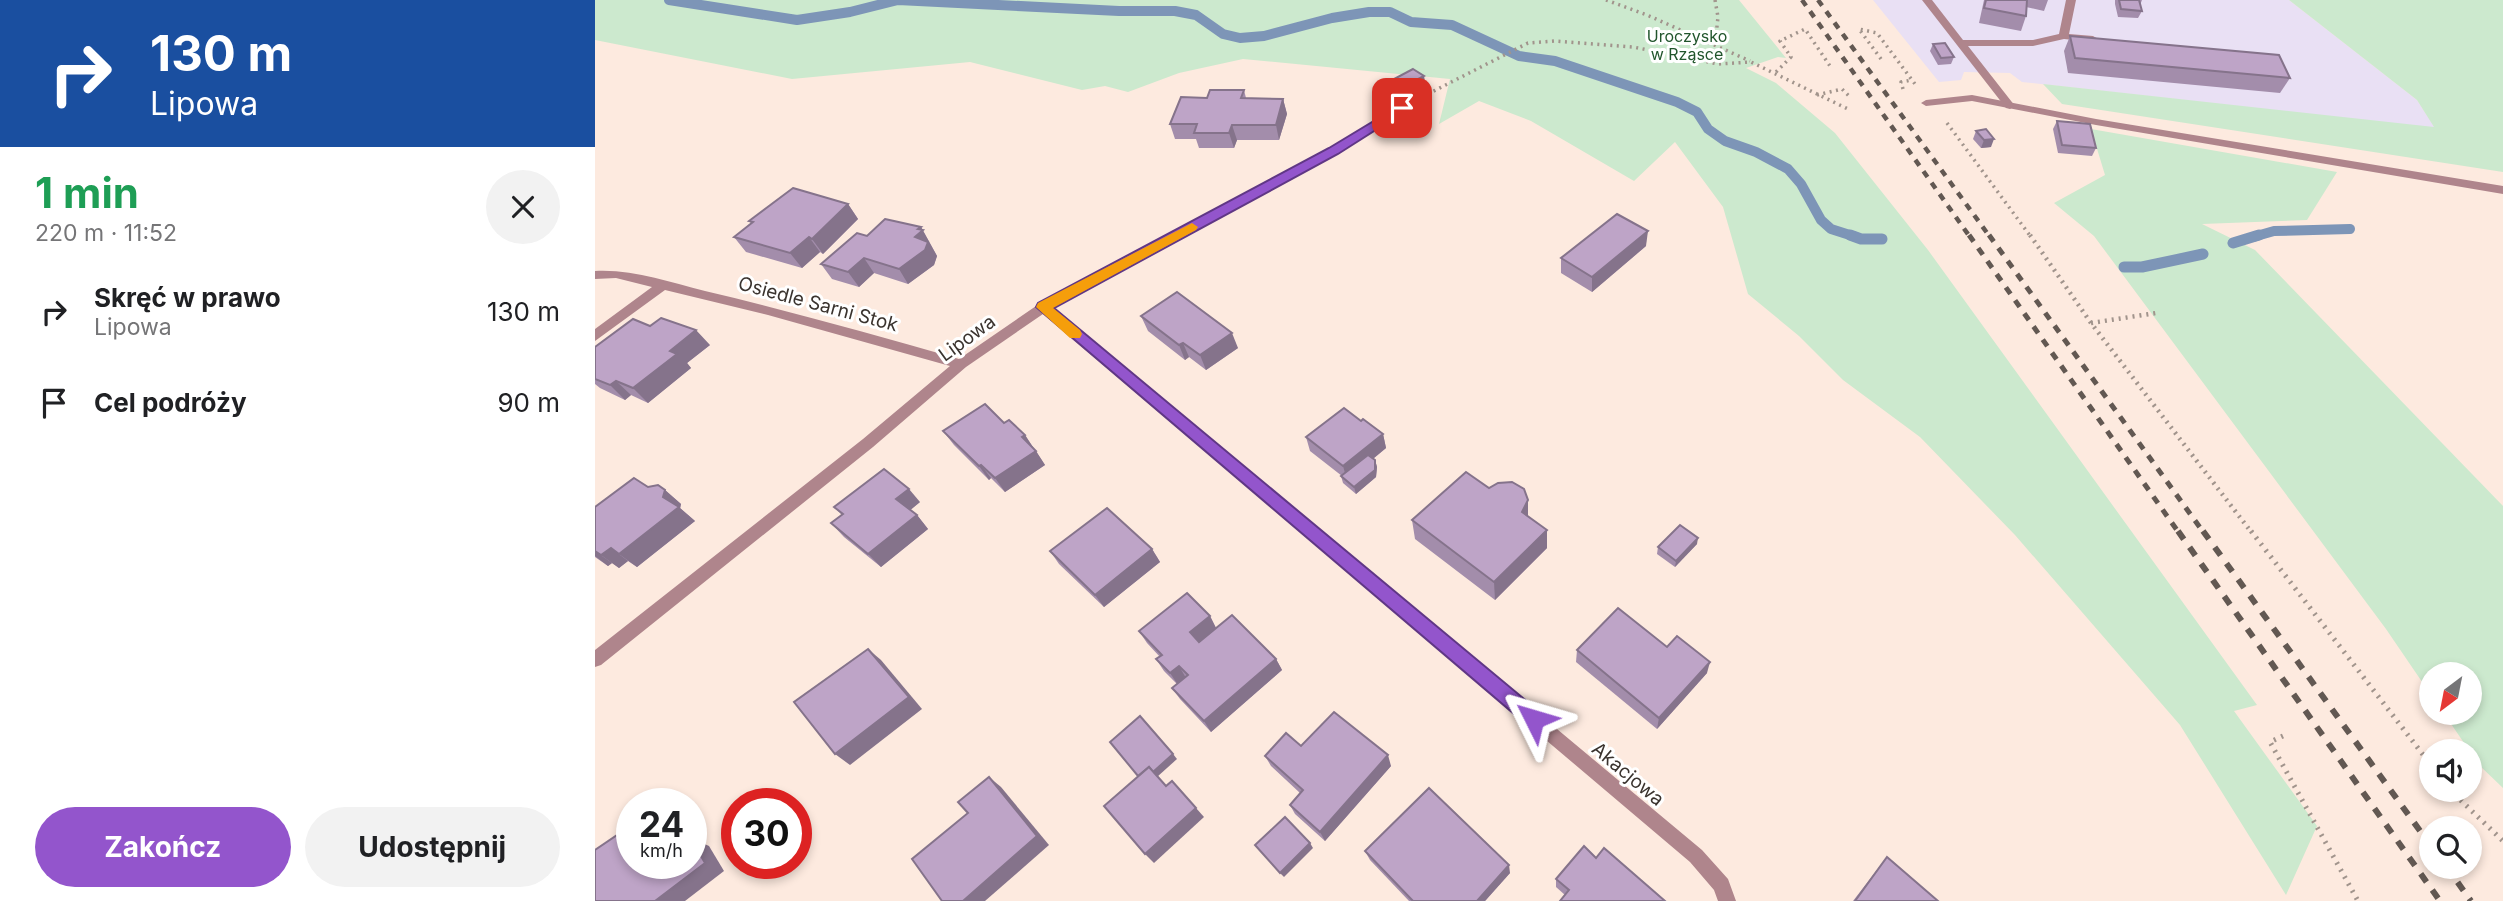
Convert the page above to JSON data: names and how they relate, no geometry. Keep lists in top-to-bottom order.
{
  "streets": {
    "street": ["Osiedle Sarni Stok", "Lipowa", "Akacjowa"]
  },
  "crossings": [
    ["Osiedle Sarni Stok", "Lipowa"],
    ["Lipowa", "Akacjowa"]
  ],
  "parks": ["Uroczysko w Rząsce"],
  "north": "bottom left",
  "page": {
    "turn": ["130 m", "Lipowa"],
    "heading": ["1 min", "220 m · 11:52"],
    "list": [
      {
        "name": "Skręć w prawo",
        "note": "Lipowa",
        "value": "130 m"
      },
      {
        "name": "Cel podróży",
        "value": "90 m"
      }
    ],
    "speed": "24 km/h",
    "limit": "30",
    "buttons": ["Zakończ", "Udostępnij"]
  }
}
